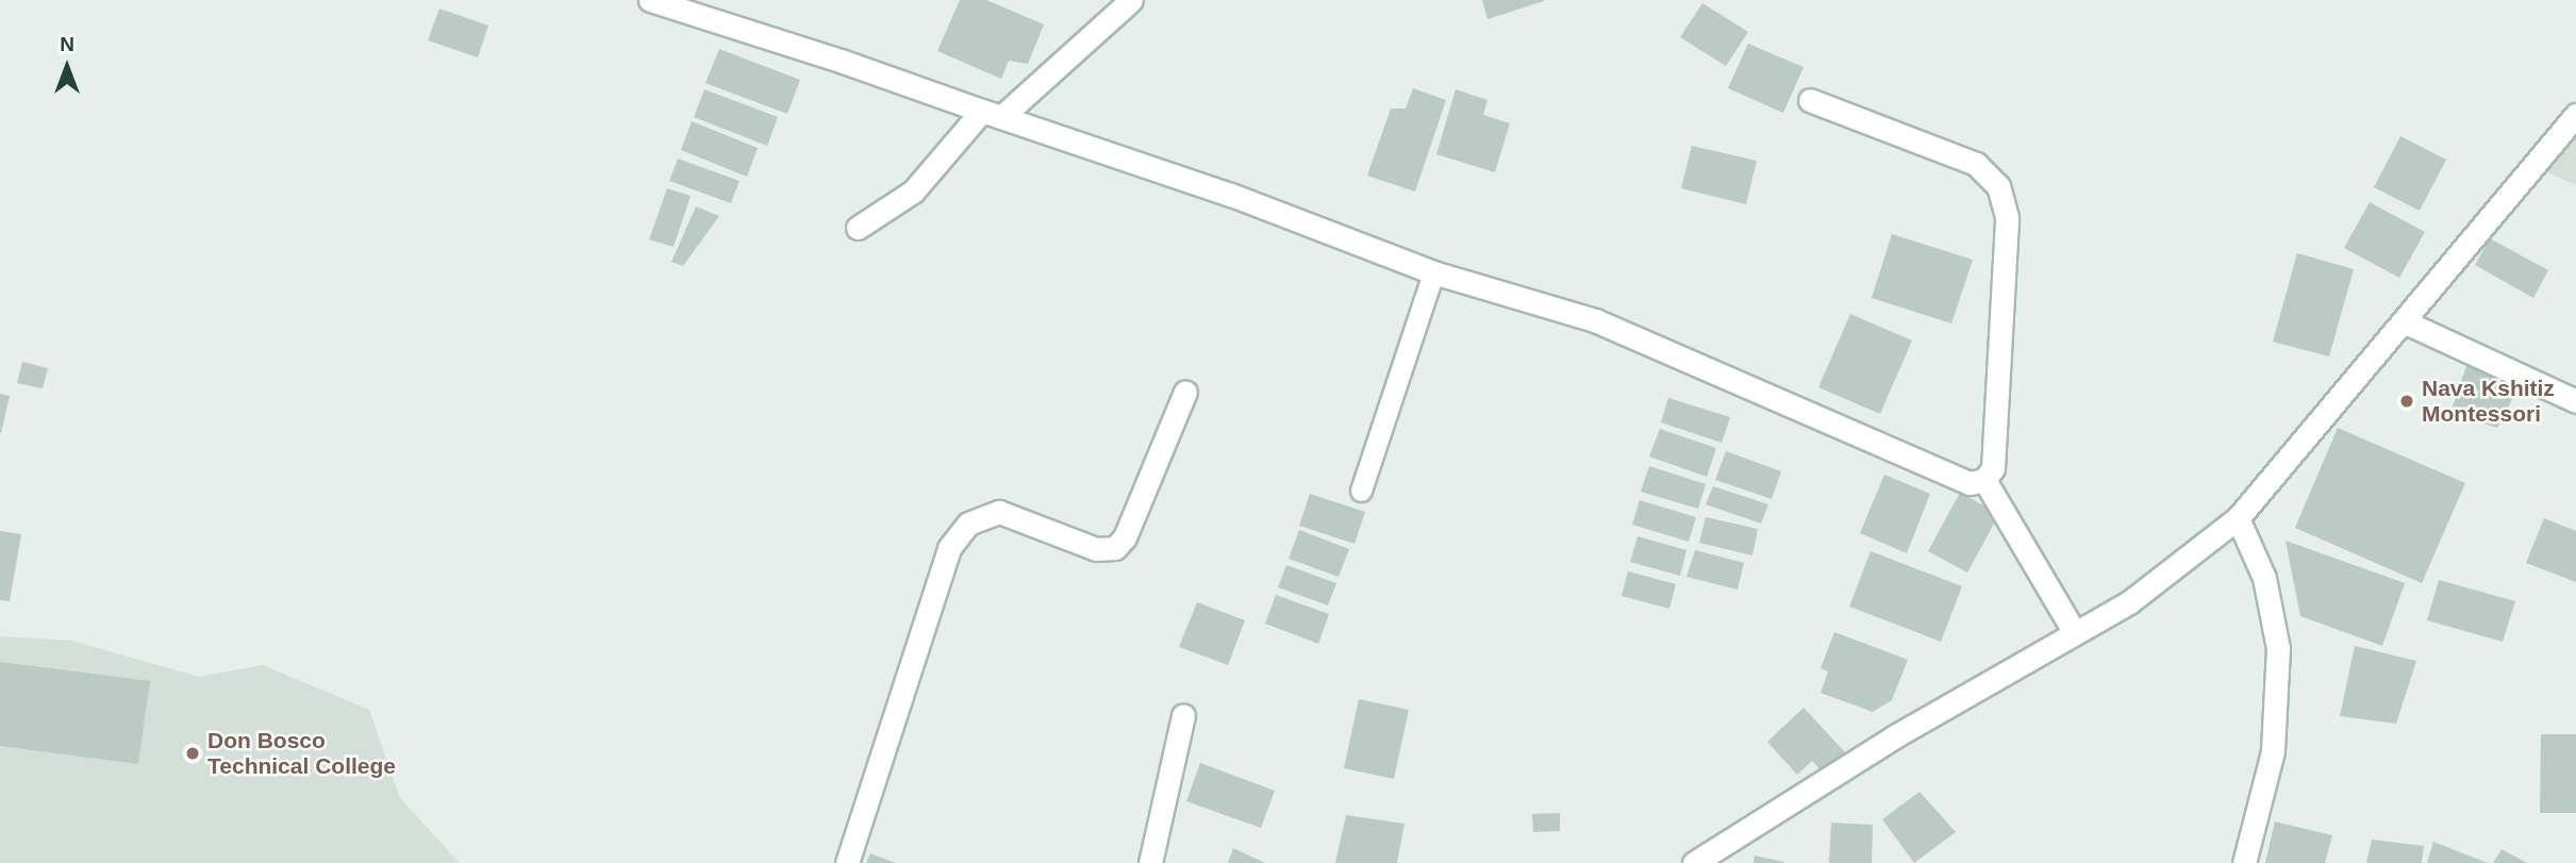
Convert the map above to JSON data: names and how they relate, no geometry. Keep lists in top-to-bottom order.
{
  "places": ["Nava Kshitiz Montessori", "Don Bosco Technical College"],
  "north": "top"
}
